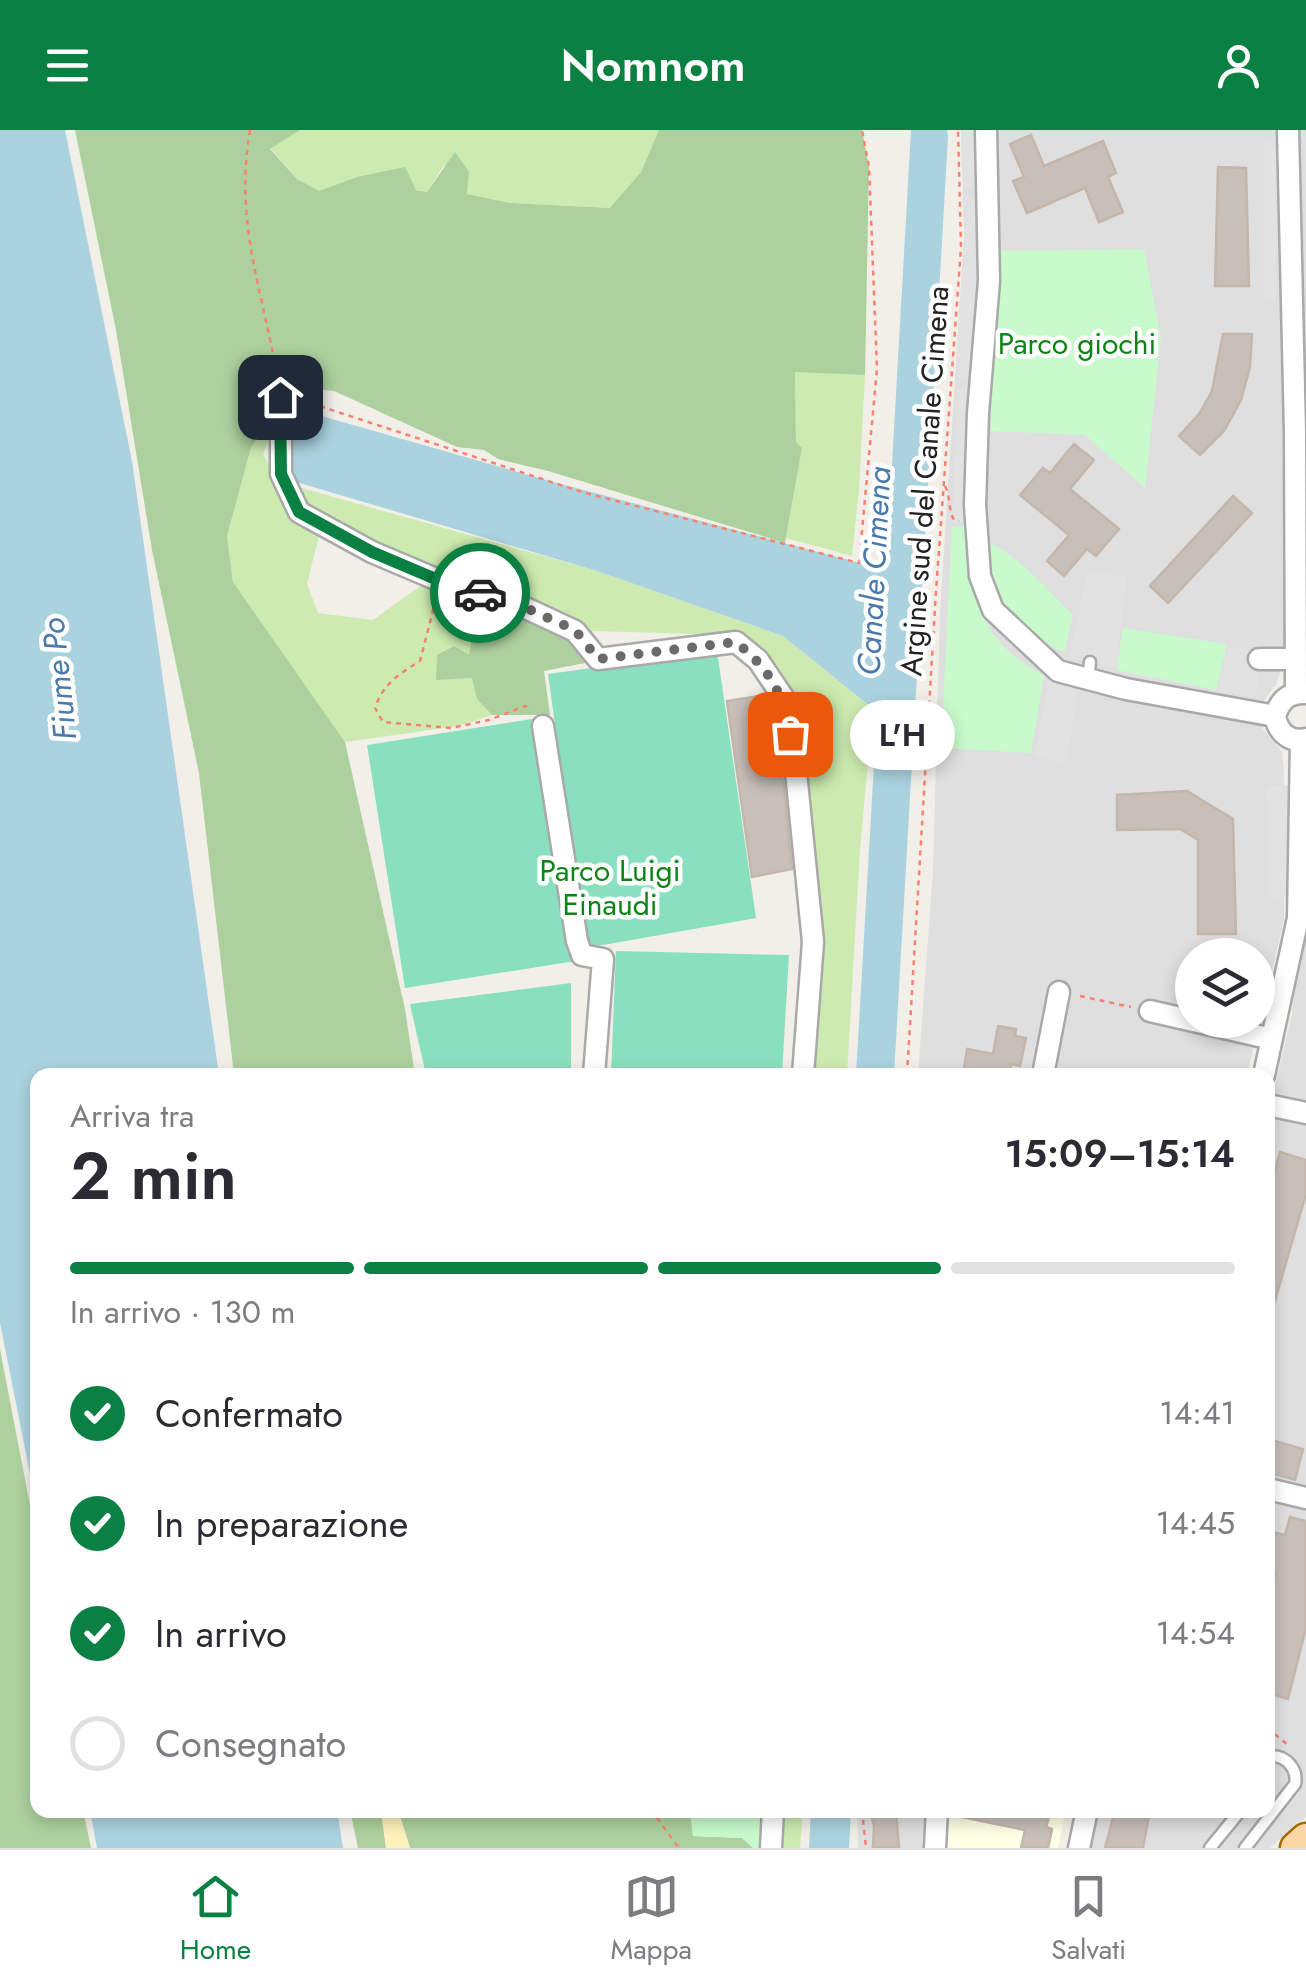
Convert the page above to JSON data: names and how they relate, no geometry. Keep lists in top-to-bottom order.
{
  "streets": {
    "path": ["Argine sud del Canale Cimena"]
  },
  "water": ["Canale Cimena", "Fiume Po"],
  "parks": ["Parco giochi", "Parco Luigi Einaudi"],
  "places": ["L'H"],
  "page": {
    "header": "Nomnom",
    "bubble": "L'H",
    "heading": ["2 min", "Arriva tra", "15:09–15:14"],
    "bar": "In arrivo · 130 m",
    "list": [
      ["Confermato", "14:41"],
      ["In preparazione", "14:45"],
      ["In arrivo", "14:54"],
      "Consegnato"
    ],
    "tabs": ["Home", "Mappa", "Salvati"]
  }
}
